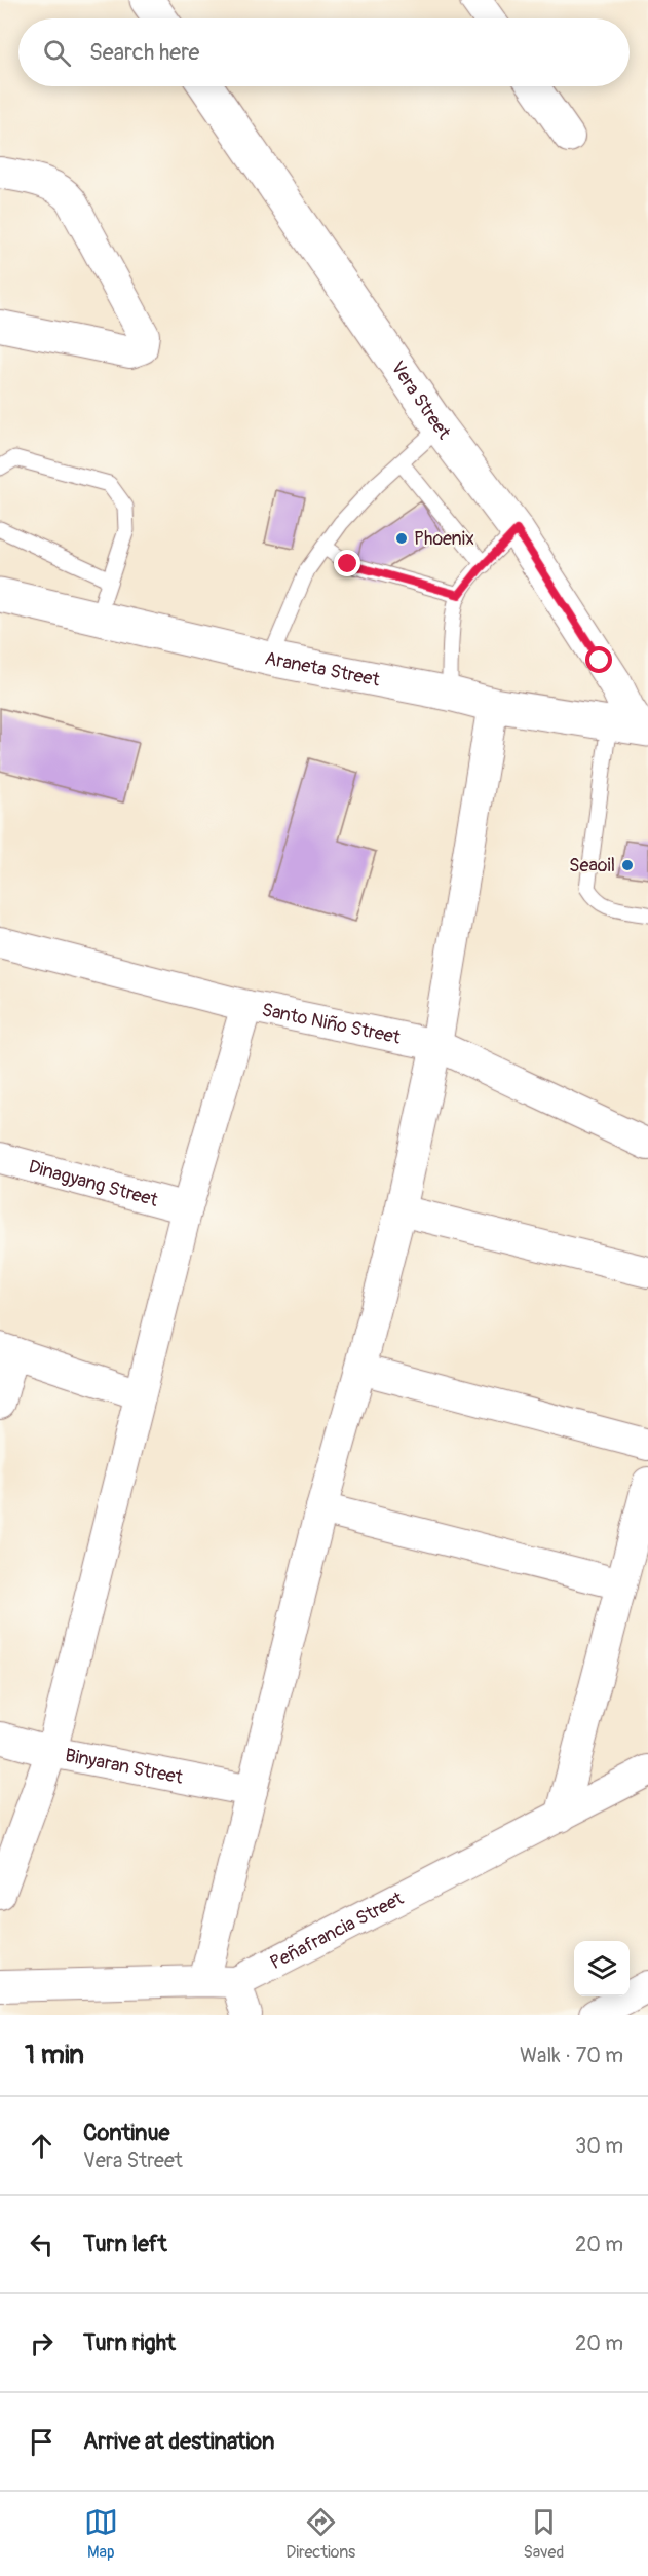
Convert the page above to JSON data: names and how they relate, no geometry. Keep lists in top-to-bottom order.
{
  "streets": {
    "main road": ["Vera Street", "Araneta Street"],
    "street": [
      "Santo Niño Street",
      "Dinagyang Street",
      "Binyaran Street",
      "Peñafrancia Street"
    ]
  },
  "crossings": [
    ["Vera Street", "Araneta Street"]
  ],
  "places": ["Phoenix", "Seaoil"],
  "page": {
    "search": "Search here",
    "heading": ["1 min", "Walk · 70 m"],
    "list": [
      ["Continue", "Vera Street", "30 m"],
      ["Turn left", "20 m"],
      ["Turn right", "20 m"],
      "Arrive at destination"
    ],
    "nav": ["Map", "Directions", "Saved"]
  }
}
